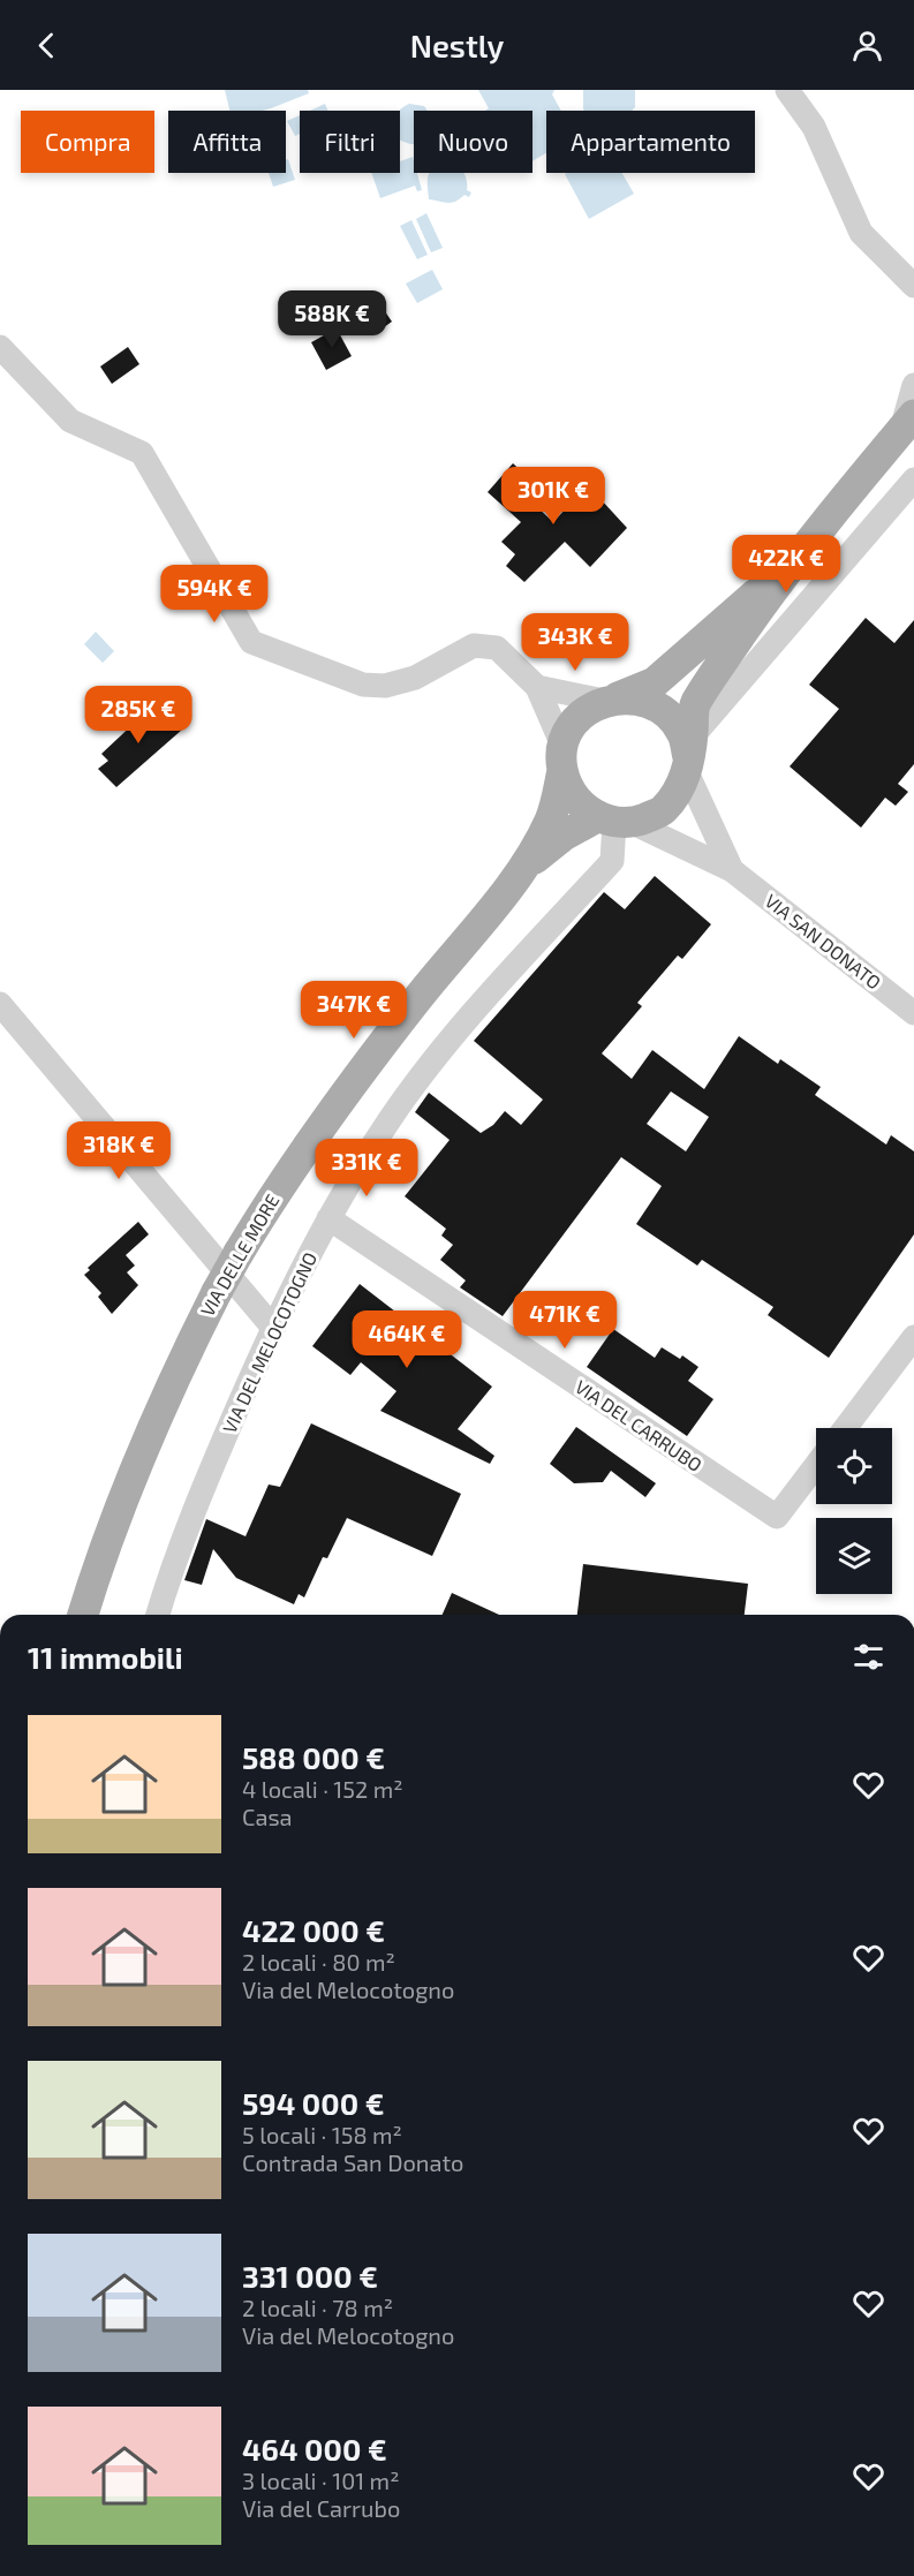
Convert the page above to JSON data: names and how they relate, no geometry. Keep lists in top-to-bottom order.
{
  "streets": {
    "main road": ["VIA DELLE MORE"],
    "street": ["VIA SAN DONATO", "VIA DEL MELOCOTOGNO", "VIA DEL CARRUBO"]
  },
  "crossings": [
    ["VIA DEL MELOCOTOGNO", "VIA DEL CARRUBO"]
  ],
  "page": {
    "header": "Nestly",
    "chip": [
      "Compra",
      "Affitta",
      "Filtri",
      "Nuovo",
      "Appartamento"
    ],
    "price": [
      "588K €",
      "301K €",
      "422K €",
      "594K €",
      "343K €",
      "285K €",
      "347K €",
      "318K €",
      "331K €",
      "471K €",
      "464K €"
    ],
    "heading": "11 immobili",
    "list": [
      {
        "name": "588 000 €",
        "note": "4 locali · 152 m² · Casa"
      },
      {
        "name": "422 000 €",
        "note": "2 locali · 80 m² · Via del Melocotogno"
      },
      {
        "name": "594 000 €",
        "note": "5 locali · 158 m² · Contrada San Donato"
      },
      {
        "name": "331 000 €",
        "note": "2 locali · 78 m² · Via del Melocotogno"
      },
      {
        "name": "464 000 €",
        "note": "3 locali · 101 m² · Via del Carrubo"
      }
    ]
  }
}
